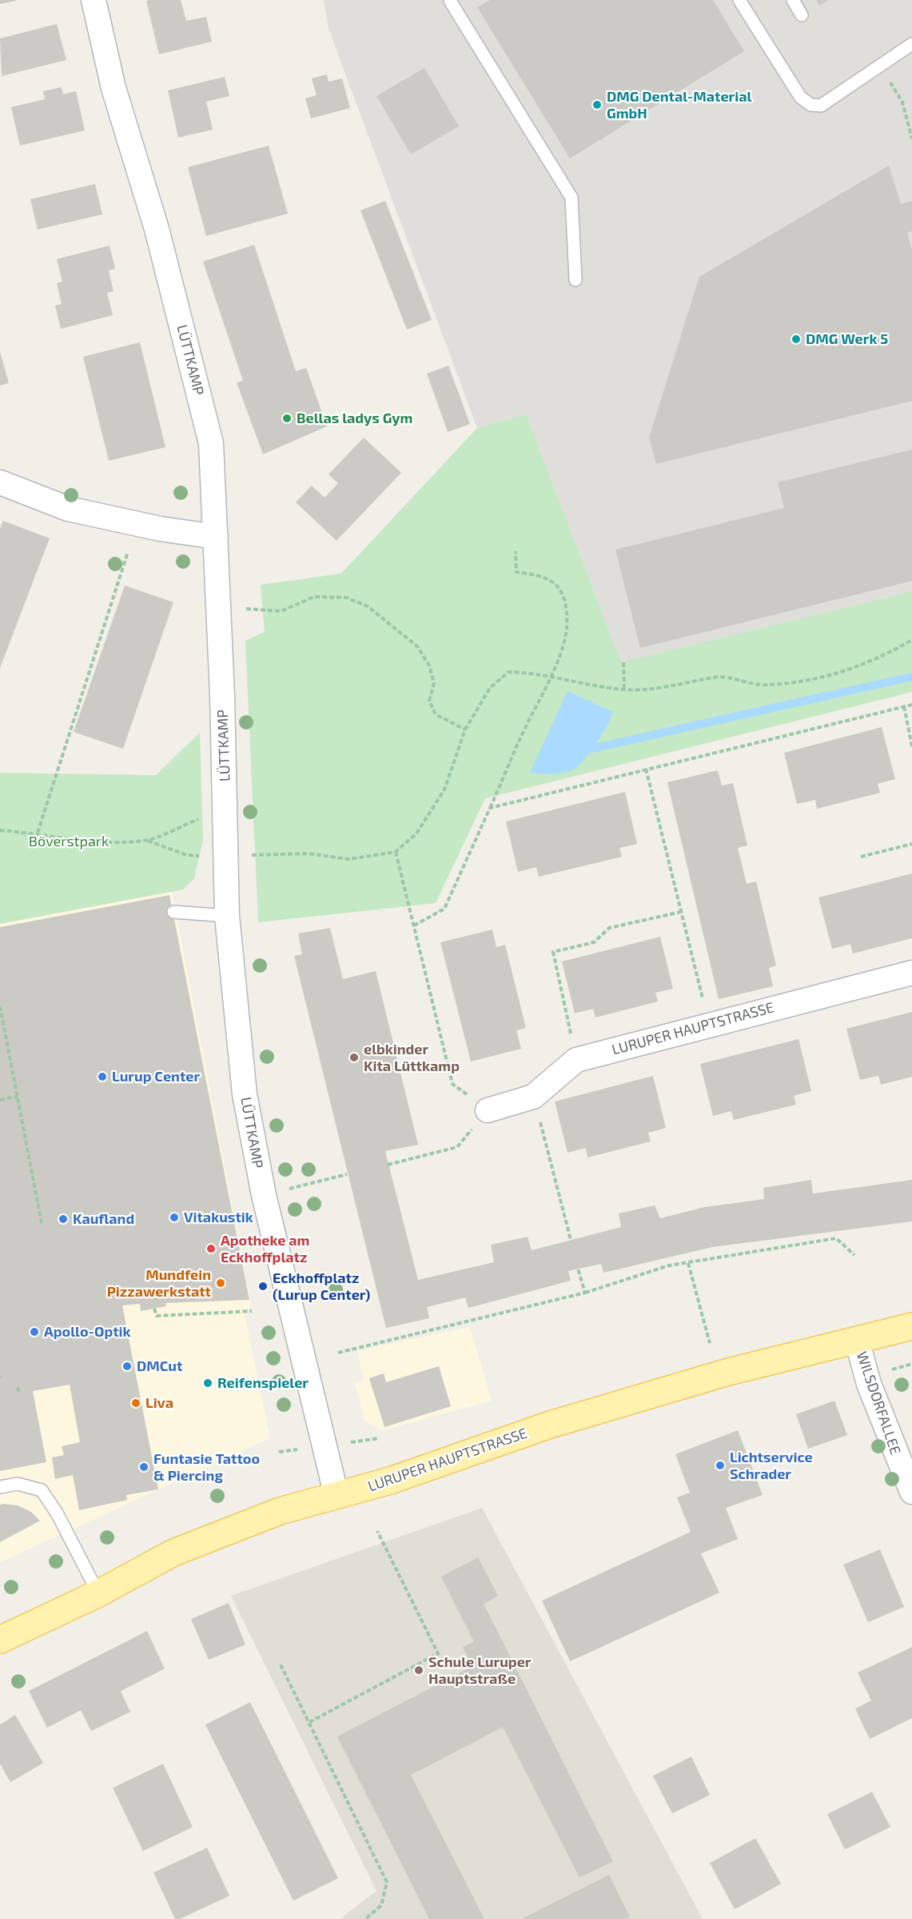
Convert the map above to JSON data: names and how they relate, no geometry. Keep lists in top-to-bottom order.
{
  "streets": {
    "main road": ["LURUPER HAUPTSTRASSE"],
    "street": ["LÜTTKAMP", "WILSDORFALLEE"]
  },
  "crossings": [
    ["LÜTTKAMP", "LURUPER HAUPTSTRASSE"],
    ["LURUPER HAUPTSTRASSE", "WILSDORFALLEE"]
  ],
  "parks": ["Böverstpark"],
  "places": [
    "DMG Dental-Material GmbH",
    "DMG Werk 5",
    "Bellas ladys Gym",
    "elbkinder Kita Lüttkamp",
    "Lurup Center",
    "Vitakustik",
    "Kaufland",
    "Apotheke am Eckhoffplatz",
    "Mundfein Pizzawerkstatt",
    "Eckhoffplatz (Lurup Center)",
    "Apollo-Optik",
    "DMCut",
    "Reifenspieler",
    "Liva",
    "Lichtservice Schrader",
    "Funtasie Tattoo & Piercing",
    "Schule Luruper Hauptstraße"
  ]
}
